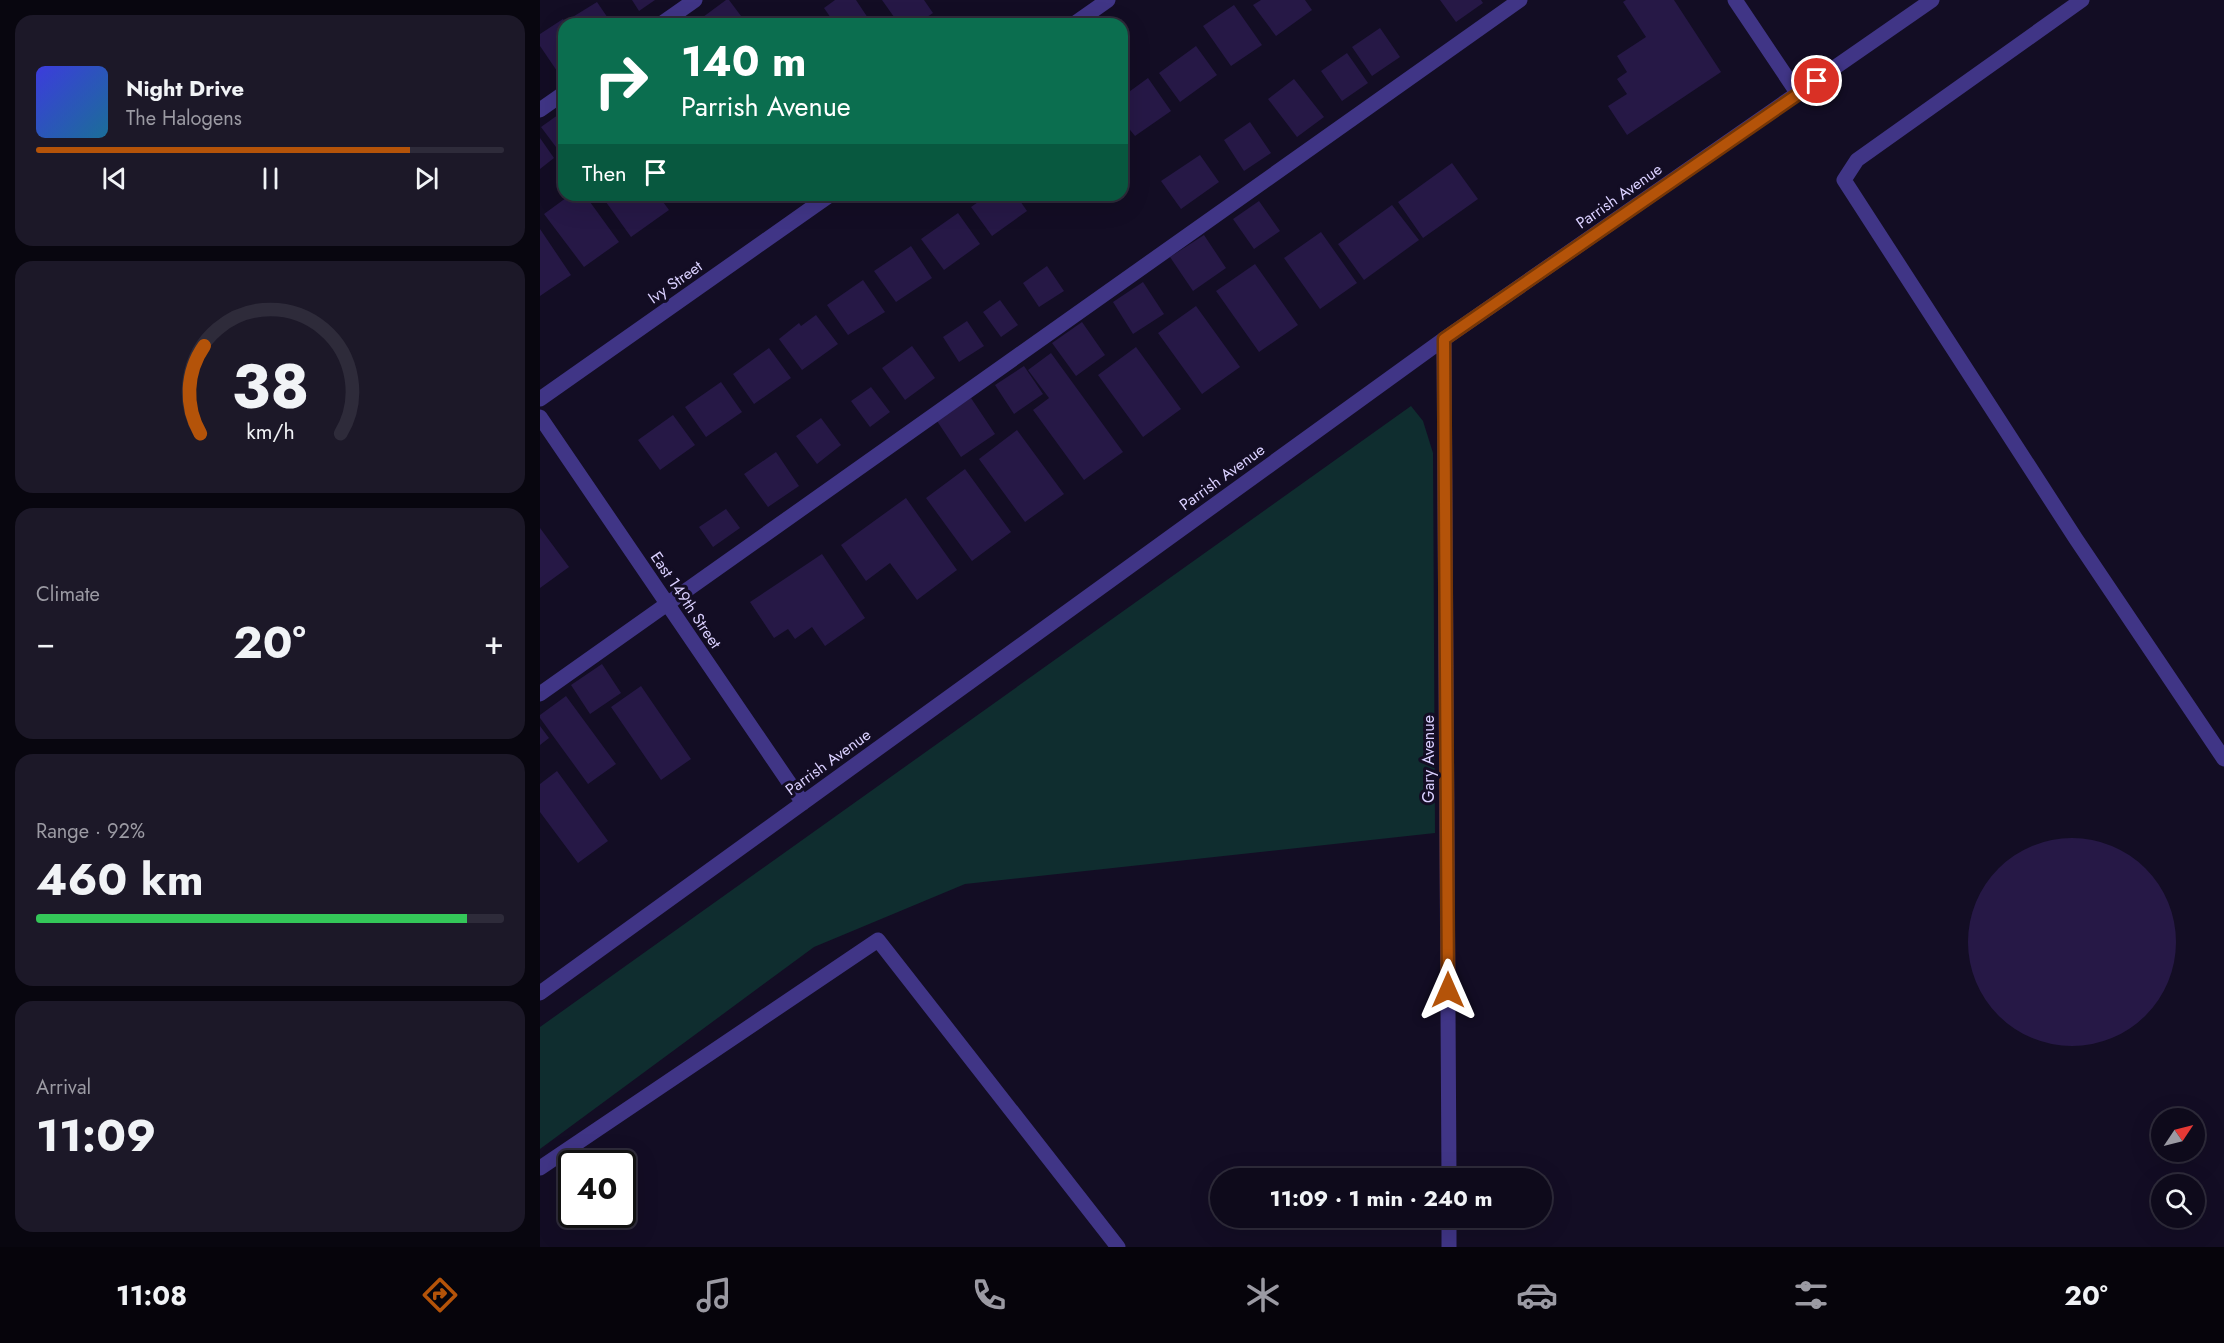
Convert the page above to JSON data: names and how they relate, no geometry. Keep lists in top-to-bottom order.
{
  "streets": {
    "street": [
      "Parrish Avenue",
      "Ivy Street",
      "East 149th Street",
      "Gary Avenue"
    ]
  },
  "crossings": [
    ["Parrish Avenue", "East 149th Street"],
    ["Parrish Avenue", "Gary Avenue"]
  ],
  "north": "top right",
  "page": {
    "turn": ["140 m", "Parrish Avenue"],
    "song": ["Night Drive", "The Halogens"],
    "then": "Then",
    "tile": [
      "Climate",
      ["Range · 92%", "460 km"],
      ["Arrival", "11:09"]
    ],
    "heat": ["−", "20°", "+"],
    "limit": "40",
    "trip": "11:09 · 1 min · 240 m",
    "tabs": ["11:08", "20°"],
    "gauge": ["38", "km/h"]
  }
}
